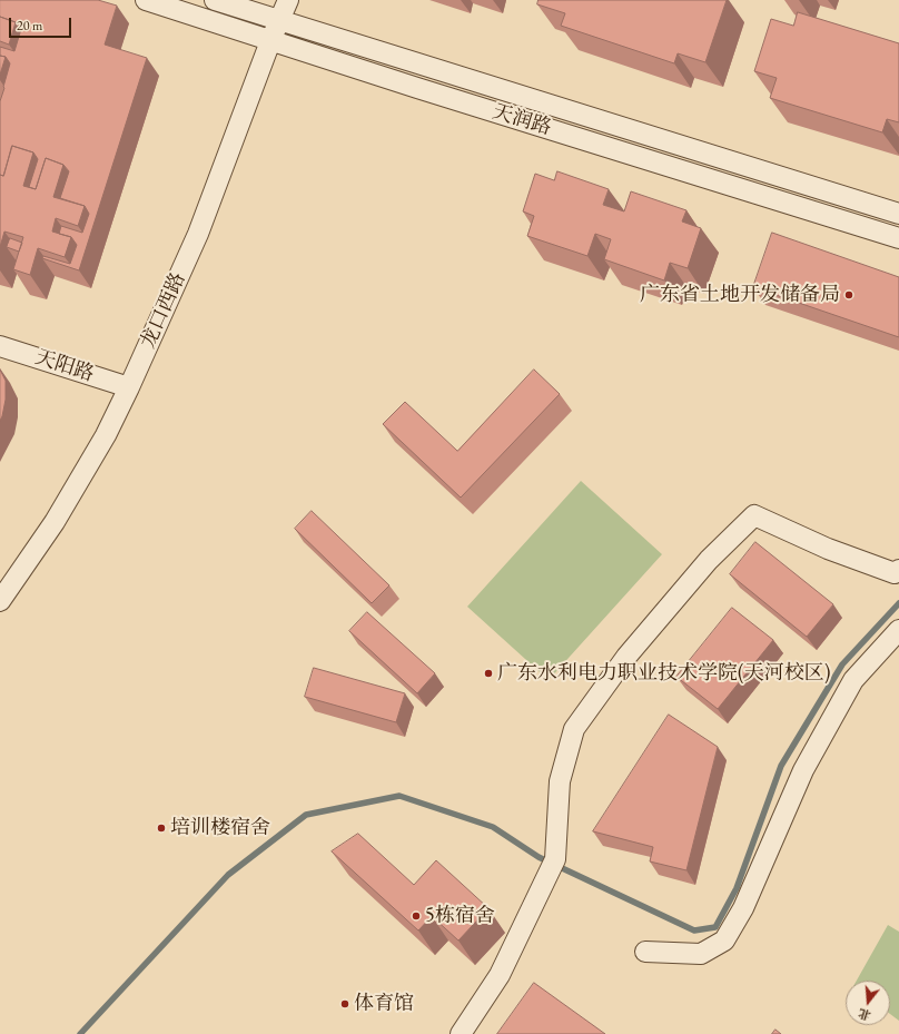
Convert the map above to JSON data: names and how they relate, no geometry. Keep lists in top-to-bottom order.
{
  "streets": {
    "street": ["天润路", "龙口西路", "天阳路"]
  },
  "crossings": [
    ["天润路", "龙口西路"],
    ["龙口西路", "天阳路"]
  ],
  "places": [
    "广东省土地开发储备局",
    "广东水利电力职业技术学院(天河校区)",
    "培训楼宿舍",
    "5栋宿舍",
    "体育馆"
  ],
  "scale_bar": "20 m",
  "north": "bottom"
}
